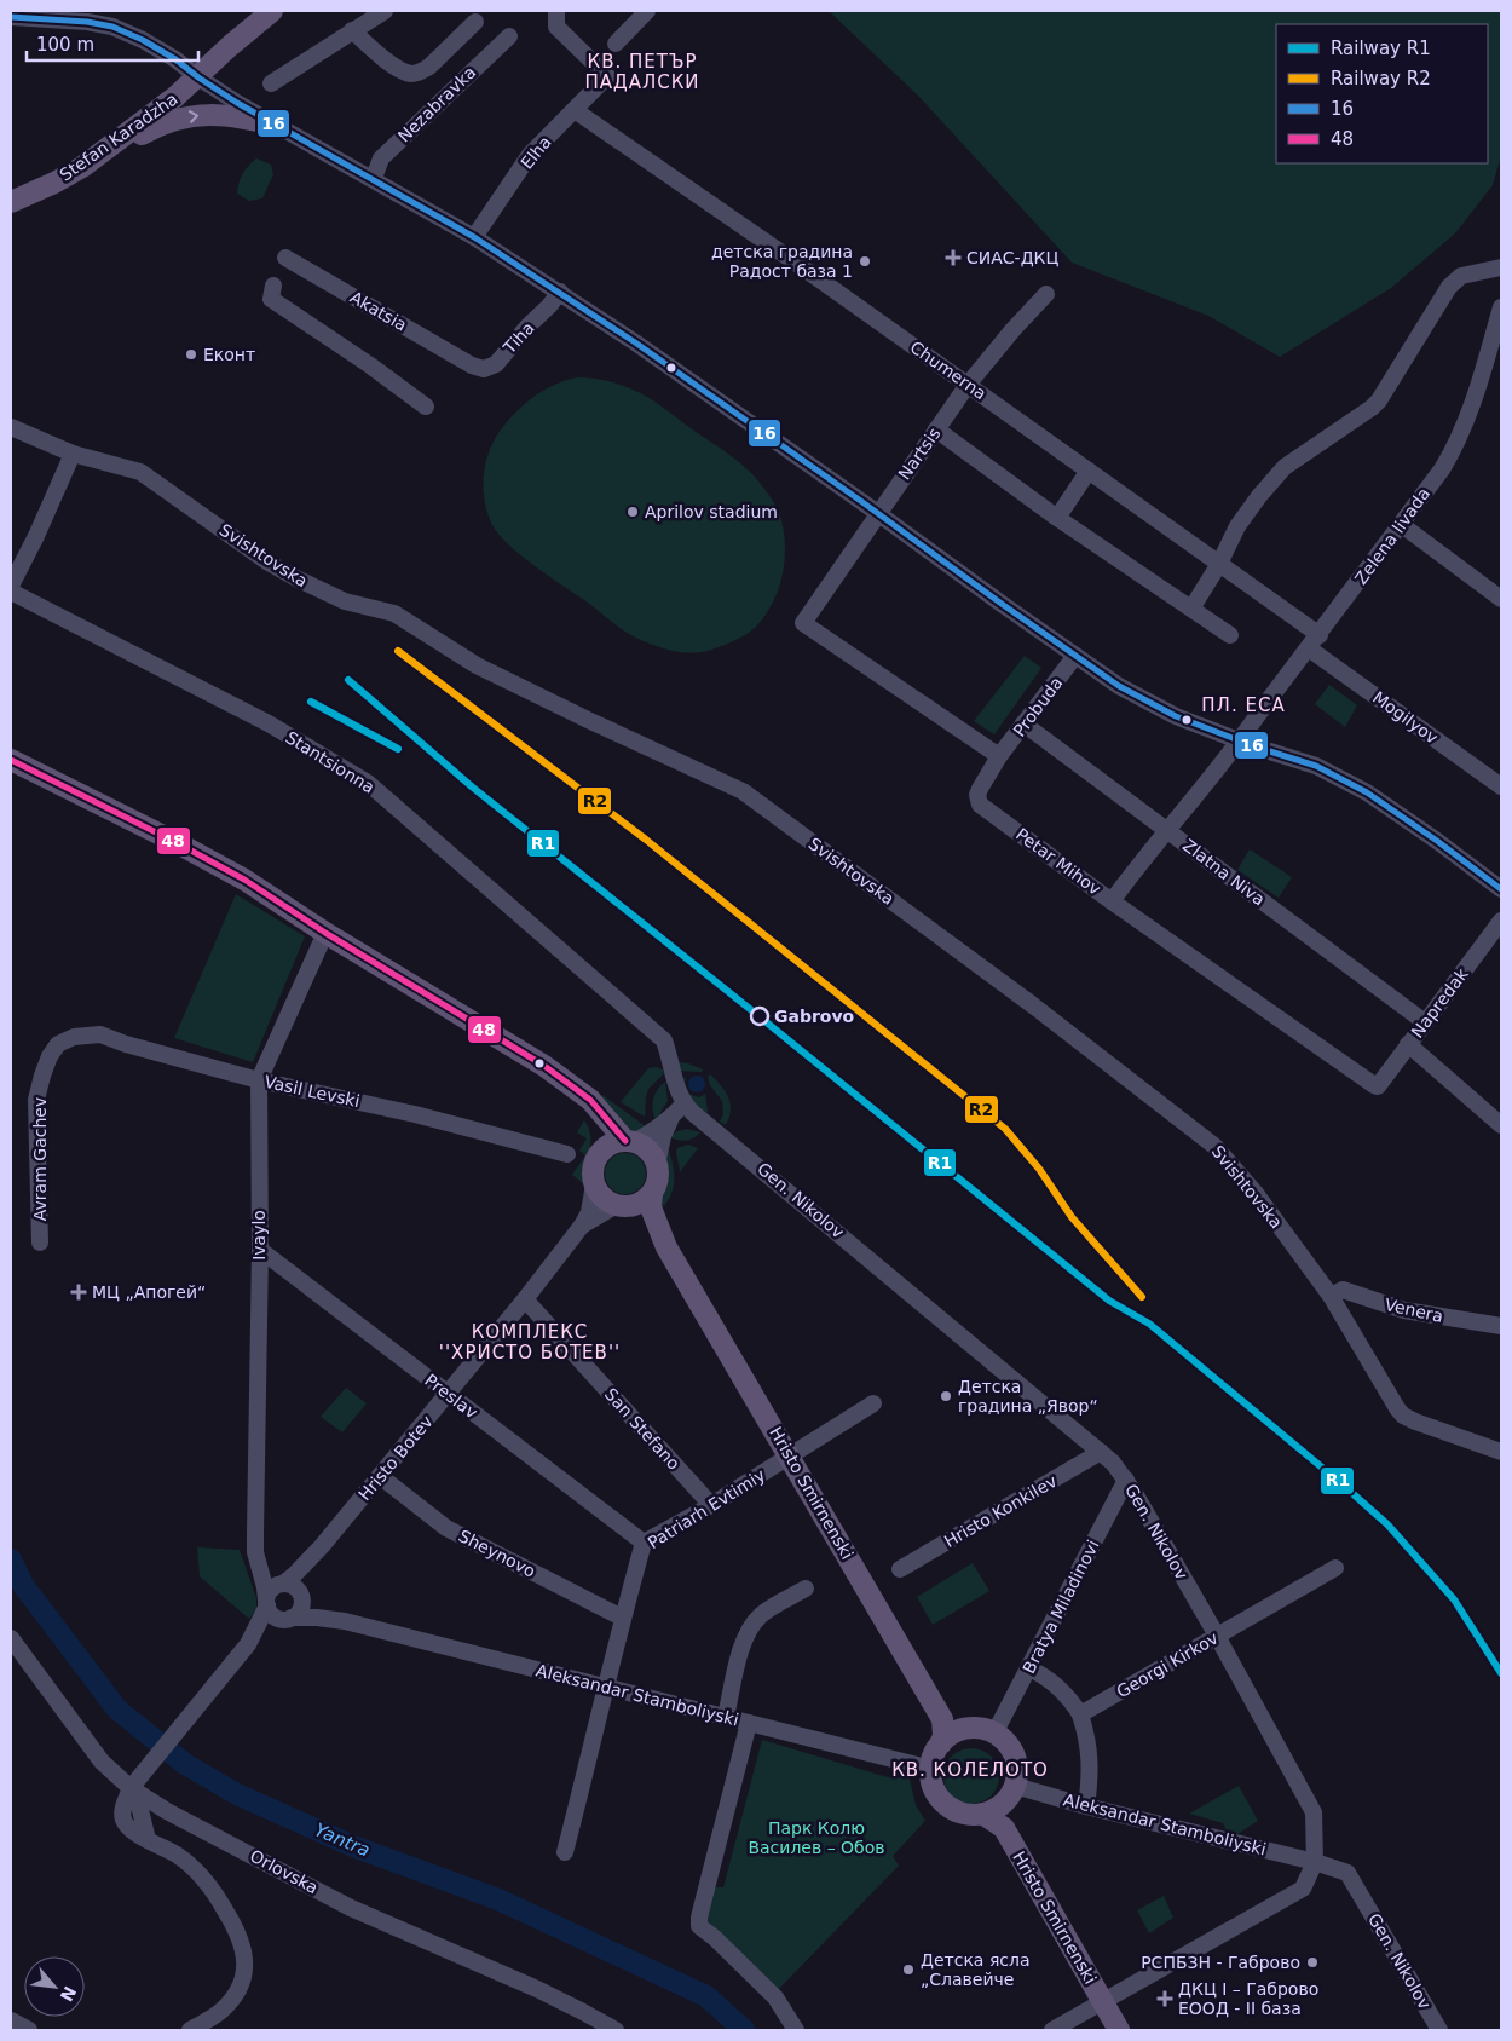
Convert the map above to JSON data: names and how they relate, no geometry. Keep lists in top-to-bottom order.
{
  "streets": {
    "main road": ["Stefan Karadzha", "Hristo Smirnenski"],
    "street": [
      "Nezabravka",
      "Elha",
      "Akatsia",
      "Tiha",
      "Chumerna",
      "Nartsis",
      "Zelena livada",
      "Svishtovska",
      "Probuda",
      "Mogilyov",
      "Stantsionna",
      "Petar Mihov",
      "Zlatna Niva",
      "Napredak",
      "Vasil Levski",
      "Avram Gachev",
      "Gen. Nikolov",
      "Ivaylo",
      "Venera",
      "Preslav",
      "San Stefano",
      "Hristo Botev",
      "Patriarh Evtimiy",
      "Hristo Konkilev",
      "Sheynovo",
      "Bratya Miladinovi",
      "Georgi Kirkov",
      "Aleksandar Stamboliyski",
      "Orlovska"
    ]
  },
  "crossings": [
    ["Elha", "Chumerna"],
    ["Akatsia", "Tiha"],
    ["Chumerna", "Nartsis"],
    ["Chumerna", "Zelena livada"],
    ["Chumerna", "Mogilyov"],
    ["Nartsis", "Probuda"],
    ["Nartsis", "Petar Mihov"],
    ["Zelena livada", "Mogilyov"],
    ["Zelena livada", "Petar Mihov"],
    ["Zelena livada", "Zlatna Niva"],
    ["Svishtovska", "Venera"],
    ["Probuda", "Petar Mihov"],
    ["Probuda", "Zlatna Niva"],
    ["Stantsionna", "Gen. Nikolov"],
    ["Petar Mihov", "Napredak"],
    ["Zlatna Niva", "Napredak"],
    ["Vasil Levski", "Avram Gachev"],
    ["Vasil Levski", "Ivaylo"],
    ["Gen. Nikolov", "Hristo Konkilev"],
    ["Gen. Nikolov", "Bratya Miladinovi"],
    ["Gen. Nikolov", "Georgi Kirkov"],
    ["Gen. Nikolov", "Aleksandar Stamboliyski"],
    ["Ivaylo", "Preslav"],
    ["Ivaylo", "Hristo Botev"],
    ["Ivaylo", "Aleksandar Stamboliyski"],
    ["Preslav", "Hristo Botev"],
    ["Preslav", "Patriarh Evtimiy"],
    ["San Stefano", "Hristo Botev"],
    ["San Stefano", "Patriarh Evtimiy"],
    ["Hristo Botev", "Hristo Smirnenski"],
    ["Hristo Botev", "Sheynovo"],
    ["Hristo Botev", "Aleksandar Stamboliyski"],
    ["Hristo Smirnenski", "Patriarh Evtimiy"],
    ["Hristo Smirnenski", "Bratya Miladinovi"],
    ["Hristo Smirnenski", "Aleksandar Stamboliyski"],
    ["Patriarh Evtimiy", "Sheynovo"],
    ["Patriarh Evtimiy", "Aleksandar Stamboliyski"],
    ["Bratya Miladinovi", "Aleksandar Stamboliyski"]
  ],
  "districts": [
    "КВ. ПЕТЪР ПАДАЛСКИ",
    "ПЛ. ЕСА",
    "КОМПЛЕКС ''ХРИСТО БОТЕВ''",
    "КВ. КОЛЕЛОТО"
  ],
  "water": ["Yantra"],
  "parks": ["Парк Колю Василев – Обов"],
  "places": {
    "health": ["СИАС-ДКЦ", "МЦ „Апогей“", "ДКЦ І – Габрово ЕООД - II база"],
    "other": [
      "детска градина Радост база 1",
      "Еконт",
      "Aprilov stadium",
      "Gabrovo",
      "Детска градина „Явор“",
      "РСПБЗН - Габрово",
      "Детска ясла „Славейче"
    ]
  },
  "lines": [
    "transit line 16",
    "rail line R2",
    "rail line R1",
    "transit line 48"
  ],
  "legend": [
    "Railway R1",
    "Railway R2",
    "16",
    "48"
  ],
  "scale_bar": "100 m",
  "north": "bottom right"
}
